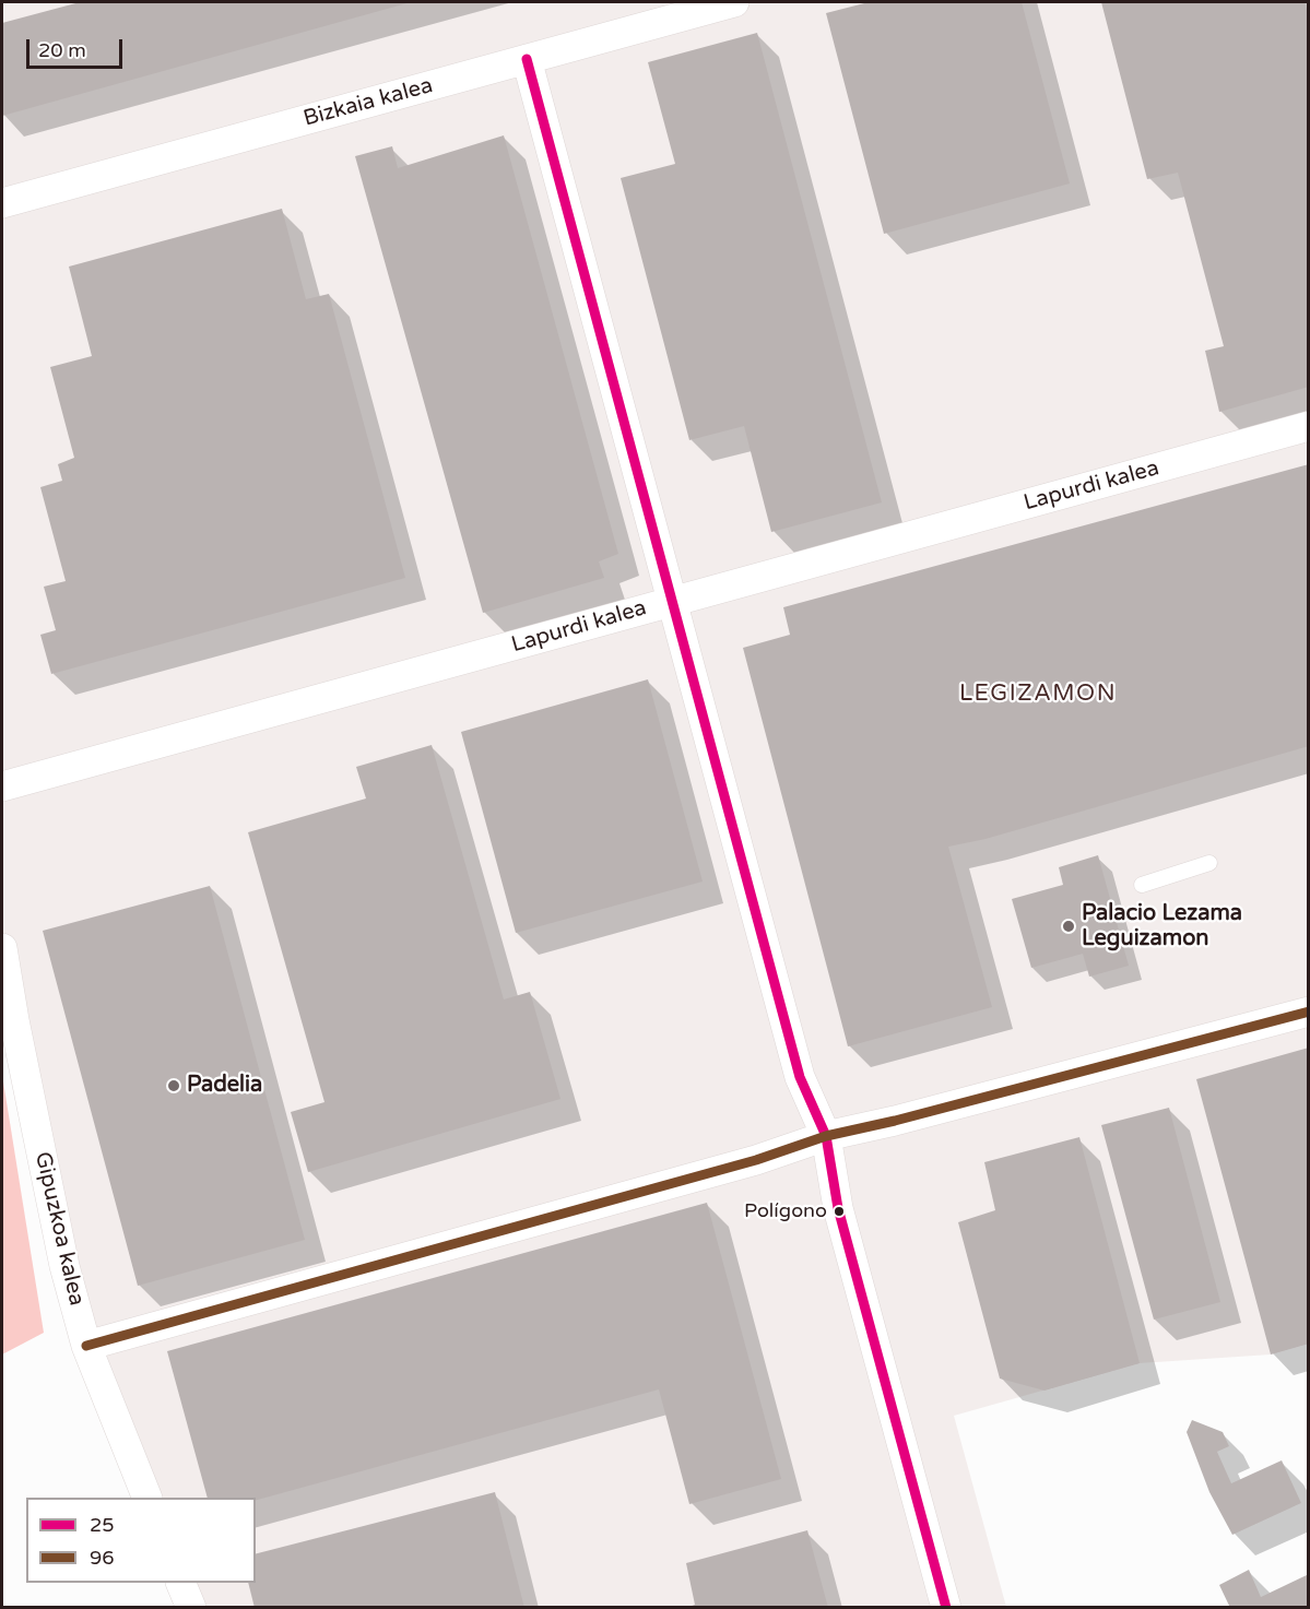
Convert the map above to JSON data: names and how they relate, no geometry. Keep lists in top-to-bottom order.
{
  "streets": {
    "street": ["Bizkaia kalea", "Lapurdi kalea", "Gipuzkoa kalea"]
  },
  "districts": ["LEGIZAMON"],
  "places": ["Palacio Lezama Leguizamon", "Padelia", "Polígono"],
  "lines": ["transit line 25", "transit line 96"],
  "legend": ["25", "96"],
  "scale_bar": "20 m"
}
